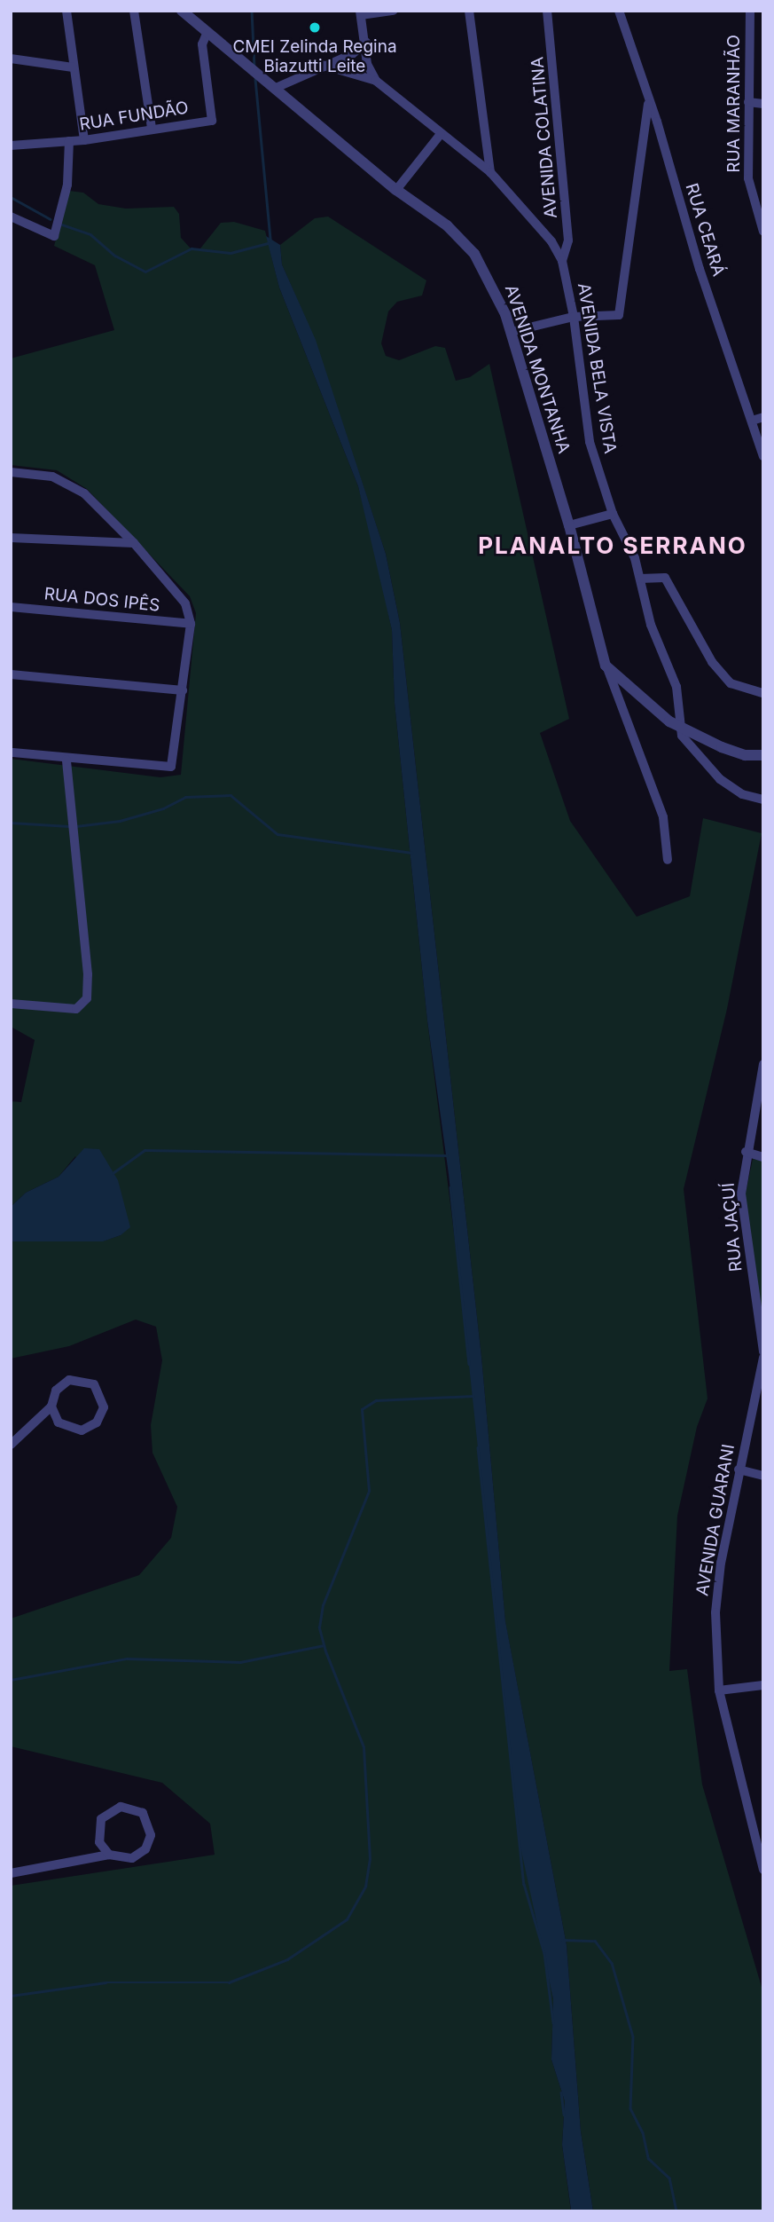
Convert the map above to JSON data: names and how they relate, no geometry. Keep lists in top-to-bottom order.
{
  "streets": {
    "street": [
      "RUA MARANHÃO",
      "RUA FUNDÃO",
      "AVENIDA COLATINA",
      "RUA CEARÁ",
      "AVENIDA BELA VISTA",
      "AVENIDA MONTANHA",
      "RUA DOS IPÊS",
      "RUA JAÇUÍ",
      "AVENIDA GUARANI"
    ]
  },
  "crossings": [
    ["RUA FUNDÃO", "AVENIDA MONTANHA"],
    ["AVENIDA COLATINA", "AVENIDA BELA VISTA"]
  ],
  "districts": ["PLANALTO SERRANO"],
  "places": ["CMEI Zelinda Regina Biazutti Leite"]
}
